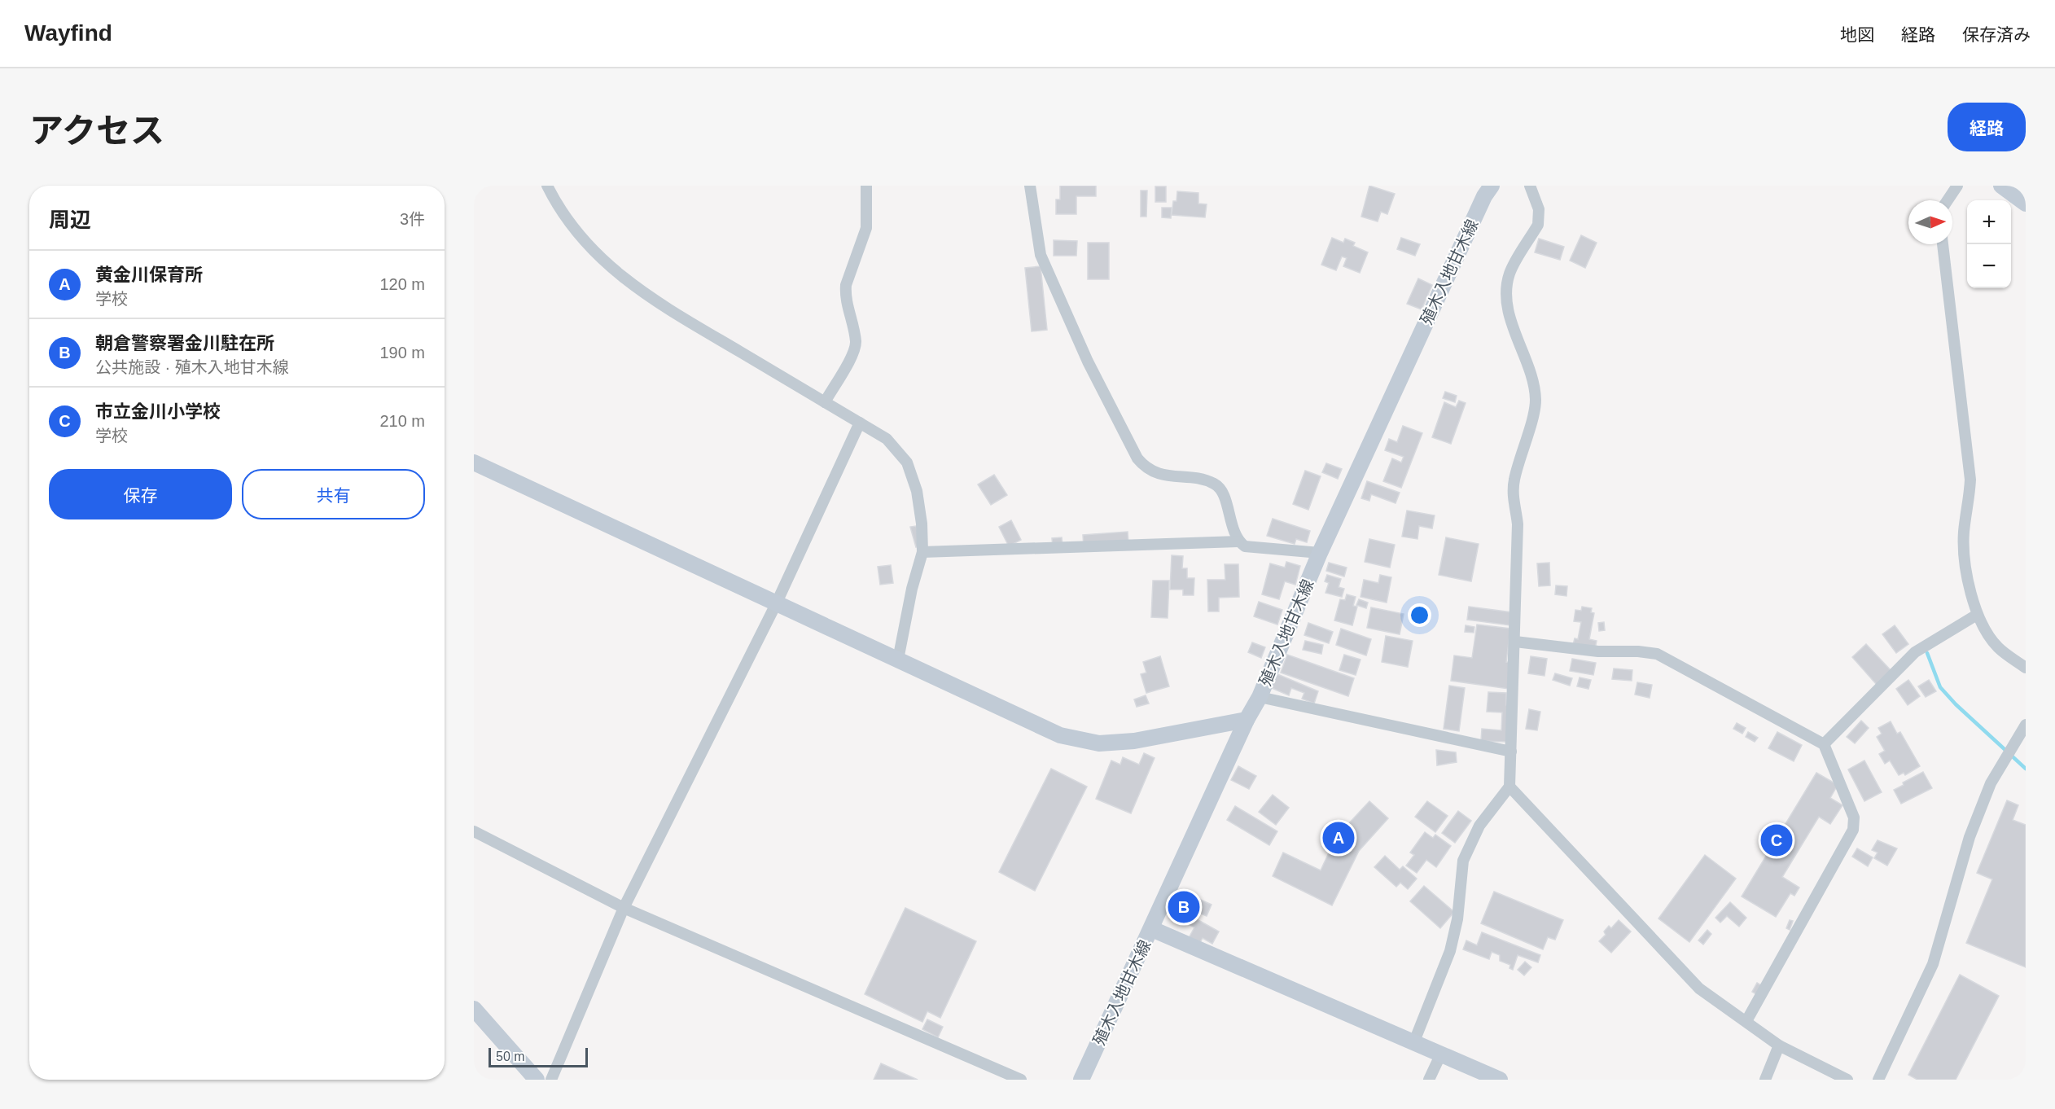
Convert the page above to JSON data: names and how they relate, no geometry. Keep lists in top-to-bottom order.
{
  "streets": {
    "street": ["殖木入地甘木線"]
  },
  "scale_bar": "50 m",
  "north": "right",
  "page": {
    "header": "Wayfind",
    "nav": ["地図", "経路", "保存済み"],
    "title": "アクセス",
    "buttons": [
      "経路",
      ["保存", "共有"]
    ],
    "heading": ["周辺", "3件"],
    "map_buttons": ["+", "−"],
    "list": [
      {
        "mark": "A",
        "name": "黄金川保育所",
        "note": "学校",
        "value": "120 m"
      },
      {
        "mark": "B",
        "name": "朝倉警察署金川駐在所",
        "note": "公共施設 · 殖木入地甘木線",
        "value": "190 m"
      },
      {
        "mark": "C",
        "name": "市立金川小学校",
        "note": "学校",
        "value": "210 m"
      }
    ],
    "pins": ["A", "C", "B"],
    "scale": "50 m"
  }
}
